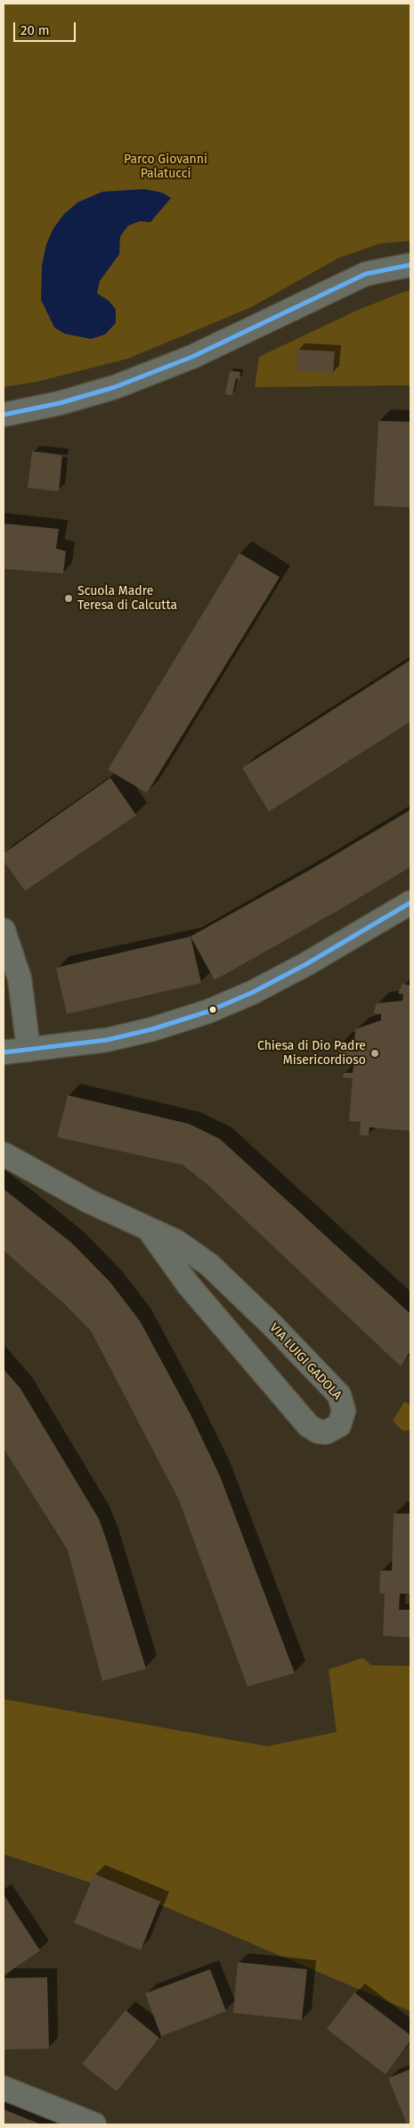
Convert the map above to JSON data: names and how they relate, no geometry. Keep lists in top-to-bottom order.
{
  "streets": {
    "street": ["VIA LUIGI GADOLA"]
  },
  "parks": ["Parco Giovanni Palatucci"],
  "places": ["Scuola Madre Teresa di Calcutta", "Chiesa di Dio Padre Misericordioso"],
  "scale_bar": "20 m"
}
